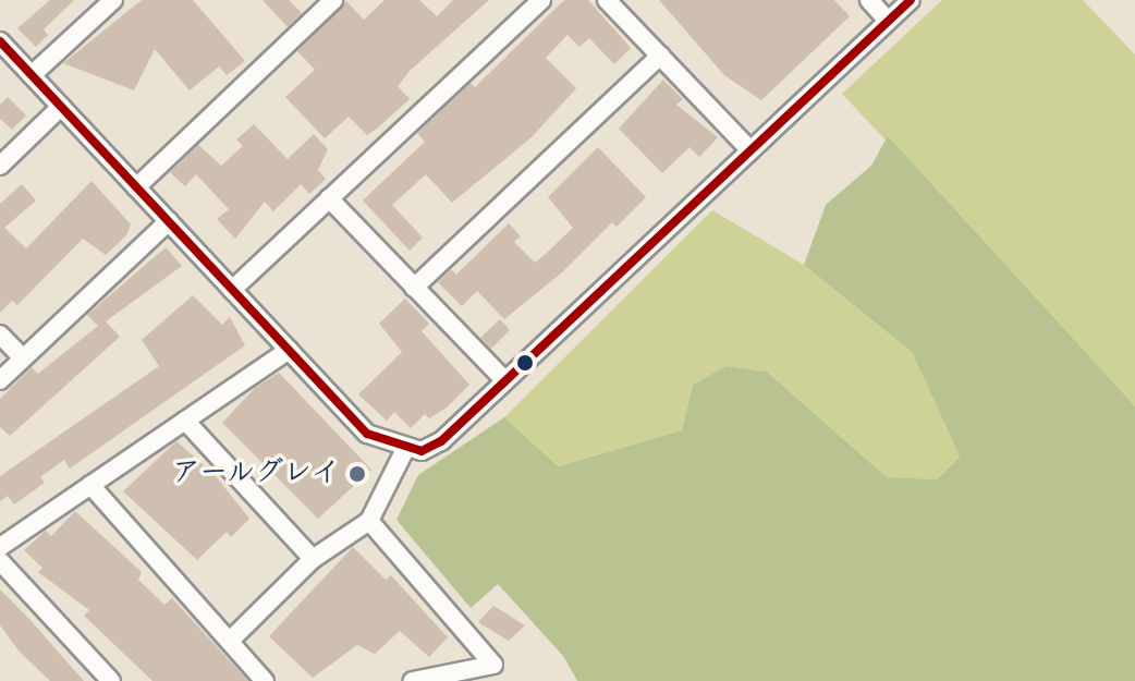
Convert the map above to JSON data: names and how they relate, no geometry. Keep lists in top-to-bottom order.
{
  "places": ["アールグレイ"]
}
